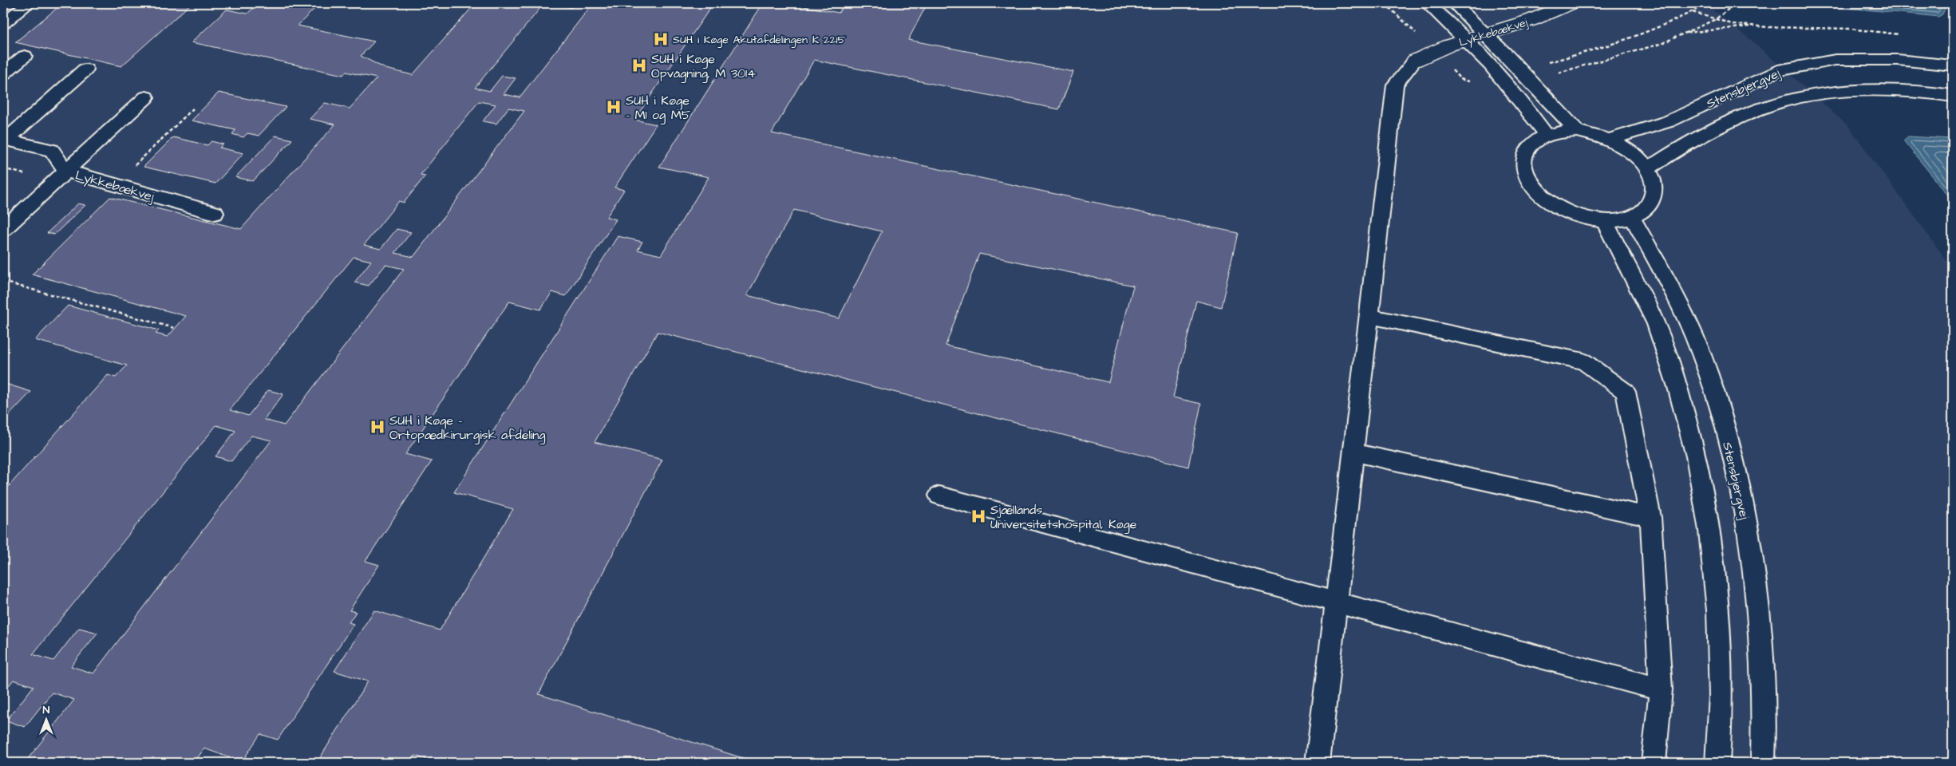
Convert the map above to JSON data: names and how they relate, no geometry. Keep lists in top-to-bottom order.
{
  "streets": {
    "street": ["Lykkebækvej"],
    "lane": ["Stensbjergvej"]
  },
  "places": {
    "hospital": [
      "SUH i Køge Akutafdelingen K 2215",
      "SUH i Køge Opvågning, M 3014",
      "SUH i Køge - M1 og M5",
      "SUH i Køge - Ortopædkirurgisk afdeling",
      "Sjællands Universitetshospital, Køge"
    ]
  },
  "north": "top"
}
